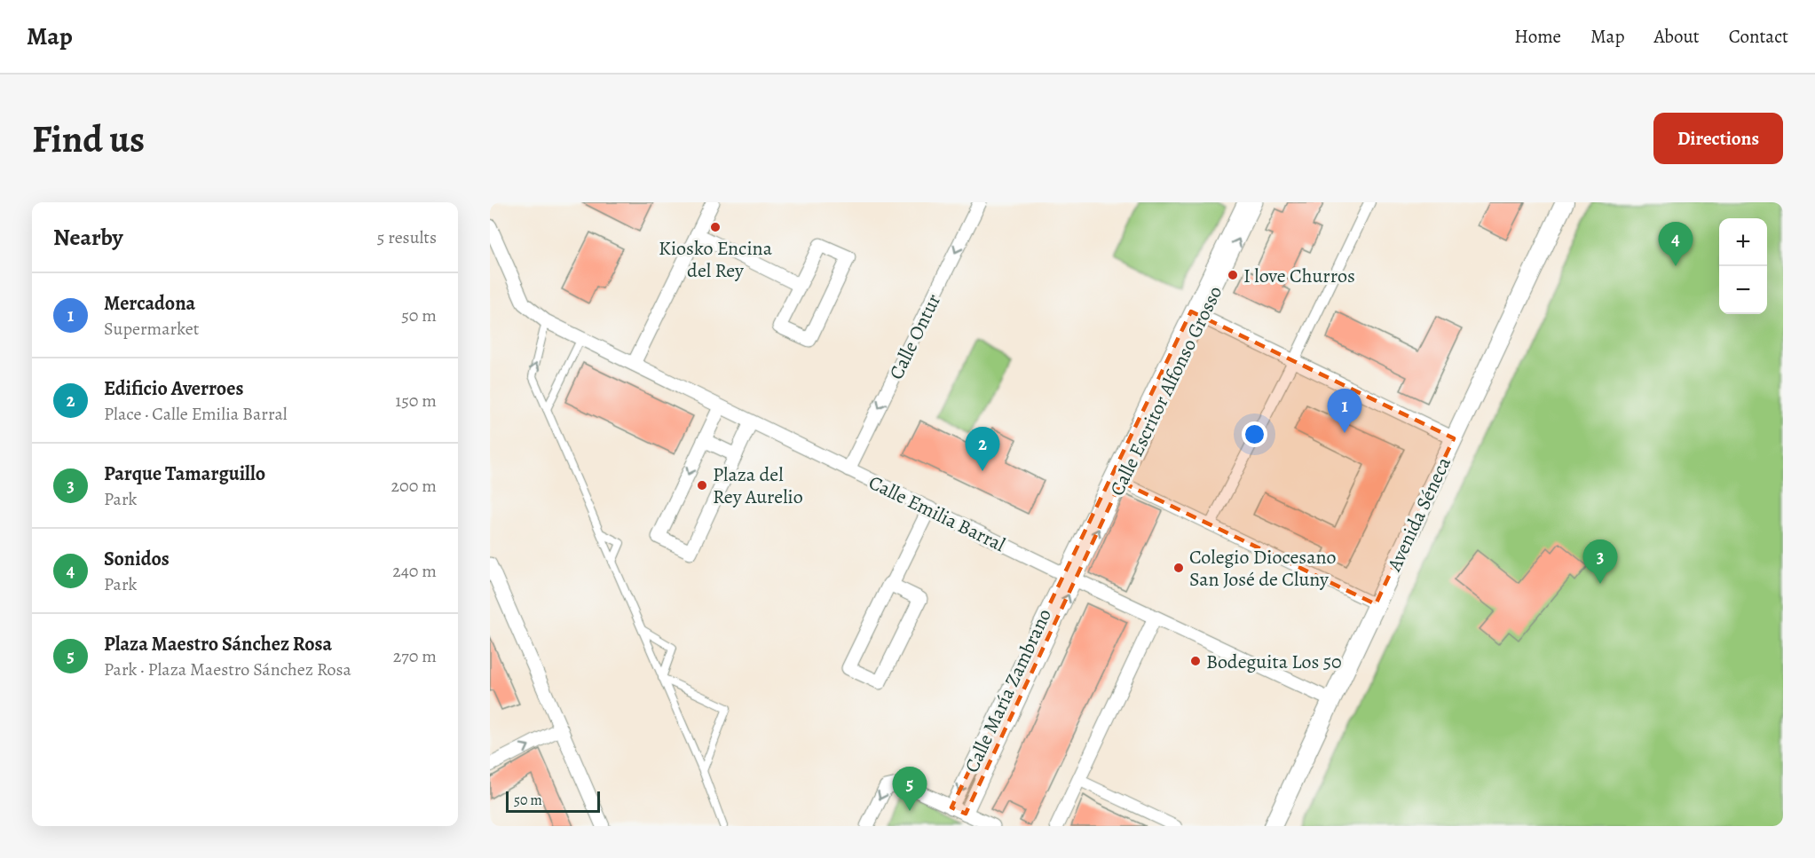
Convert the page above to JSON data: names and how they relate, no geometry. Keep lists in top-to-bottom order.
{
  "streets": {
    "street": [
      "Calle Ontur",
      "Calle Escritor Alfonso Grosso",
      "Calle Emilia Barral",
      "Avenida Séneca",
      "Calle María Zambrano"
    ]
  },
  "crossings": [
    ["Calle Ontur", "Calle Emilia Barral"],
    ["Calle Escritor Alfonso Grosso", "Calle Emilia Barral"],
    ["Calle Escritor Alfonso Grosso", "Calle María Zambrano"],
    ["Calle Emilia Barral", "Avenida Séneca"],
    ["Calle Emilia Barral", "Calle María Zambrano"]
  ],
  "one_way": ["Calle Ontur"],
  "places": [
    "Kiosko Encina del Rey",
    "I love Churros",
    "Plaza del Rey Aurelio",
    "Colegio Diocesano San José de Cluny",
    "Bodeguita Los 50"
  ],
  "scale_bar": "50 m",
  "page": {
    "header": "Map",
    "nav": [
      "Home",
      "Map",
      "About",
      "Contact"
    ],
    "buttons": "Directions",
    "title": "Find us",
    "heading": ["Nearby", "5 results"],
    "map_buttons": ["+", "−"],
    "pins": [
      "4",
      "1",
      "2",
      "3",
      "5"
    ],
    "list": [
      {
        "mark": "1",
        "name": "Mercadona",
        "note": "Supermarket",
        "value": "50 m"
      },
      {
        "mark": "2",
        "name": "Edificio Averroes",
        "note": "Place · Calle Emilia Barral",
        "value": "150 m"
      },
      {
        "mark": "3",
        "name": "Parque Tamarguillo",
        "note": "Park",
        "value": "200 m"
      },
      {
        "mark": "4",
        "name": "Sonidos",
        "note": "Park",
        "value": "240 m"
      },
      {
        "mark": "5",
        "name": "Plaza Maestro Sánchez Rosa",
        "note": "Park · Plaza Maestro Sánchez Rosa",
        "value": "270 m"
      }
    ],
    "scale": "50 m"
  }
}
